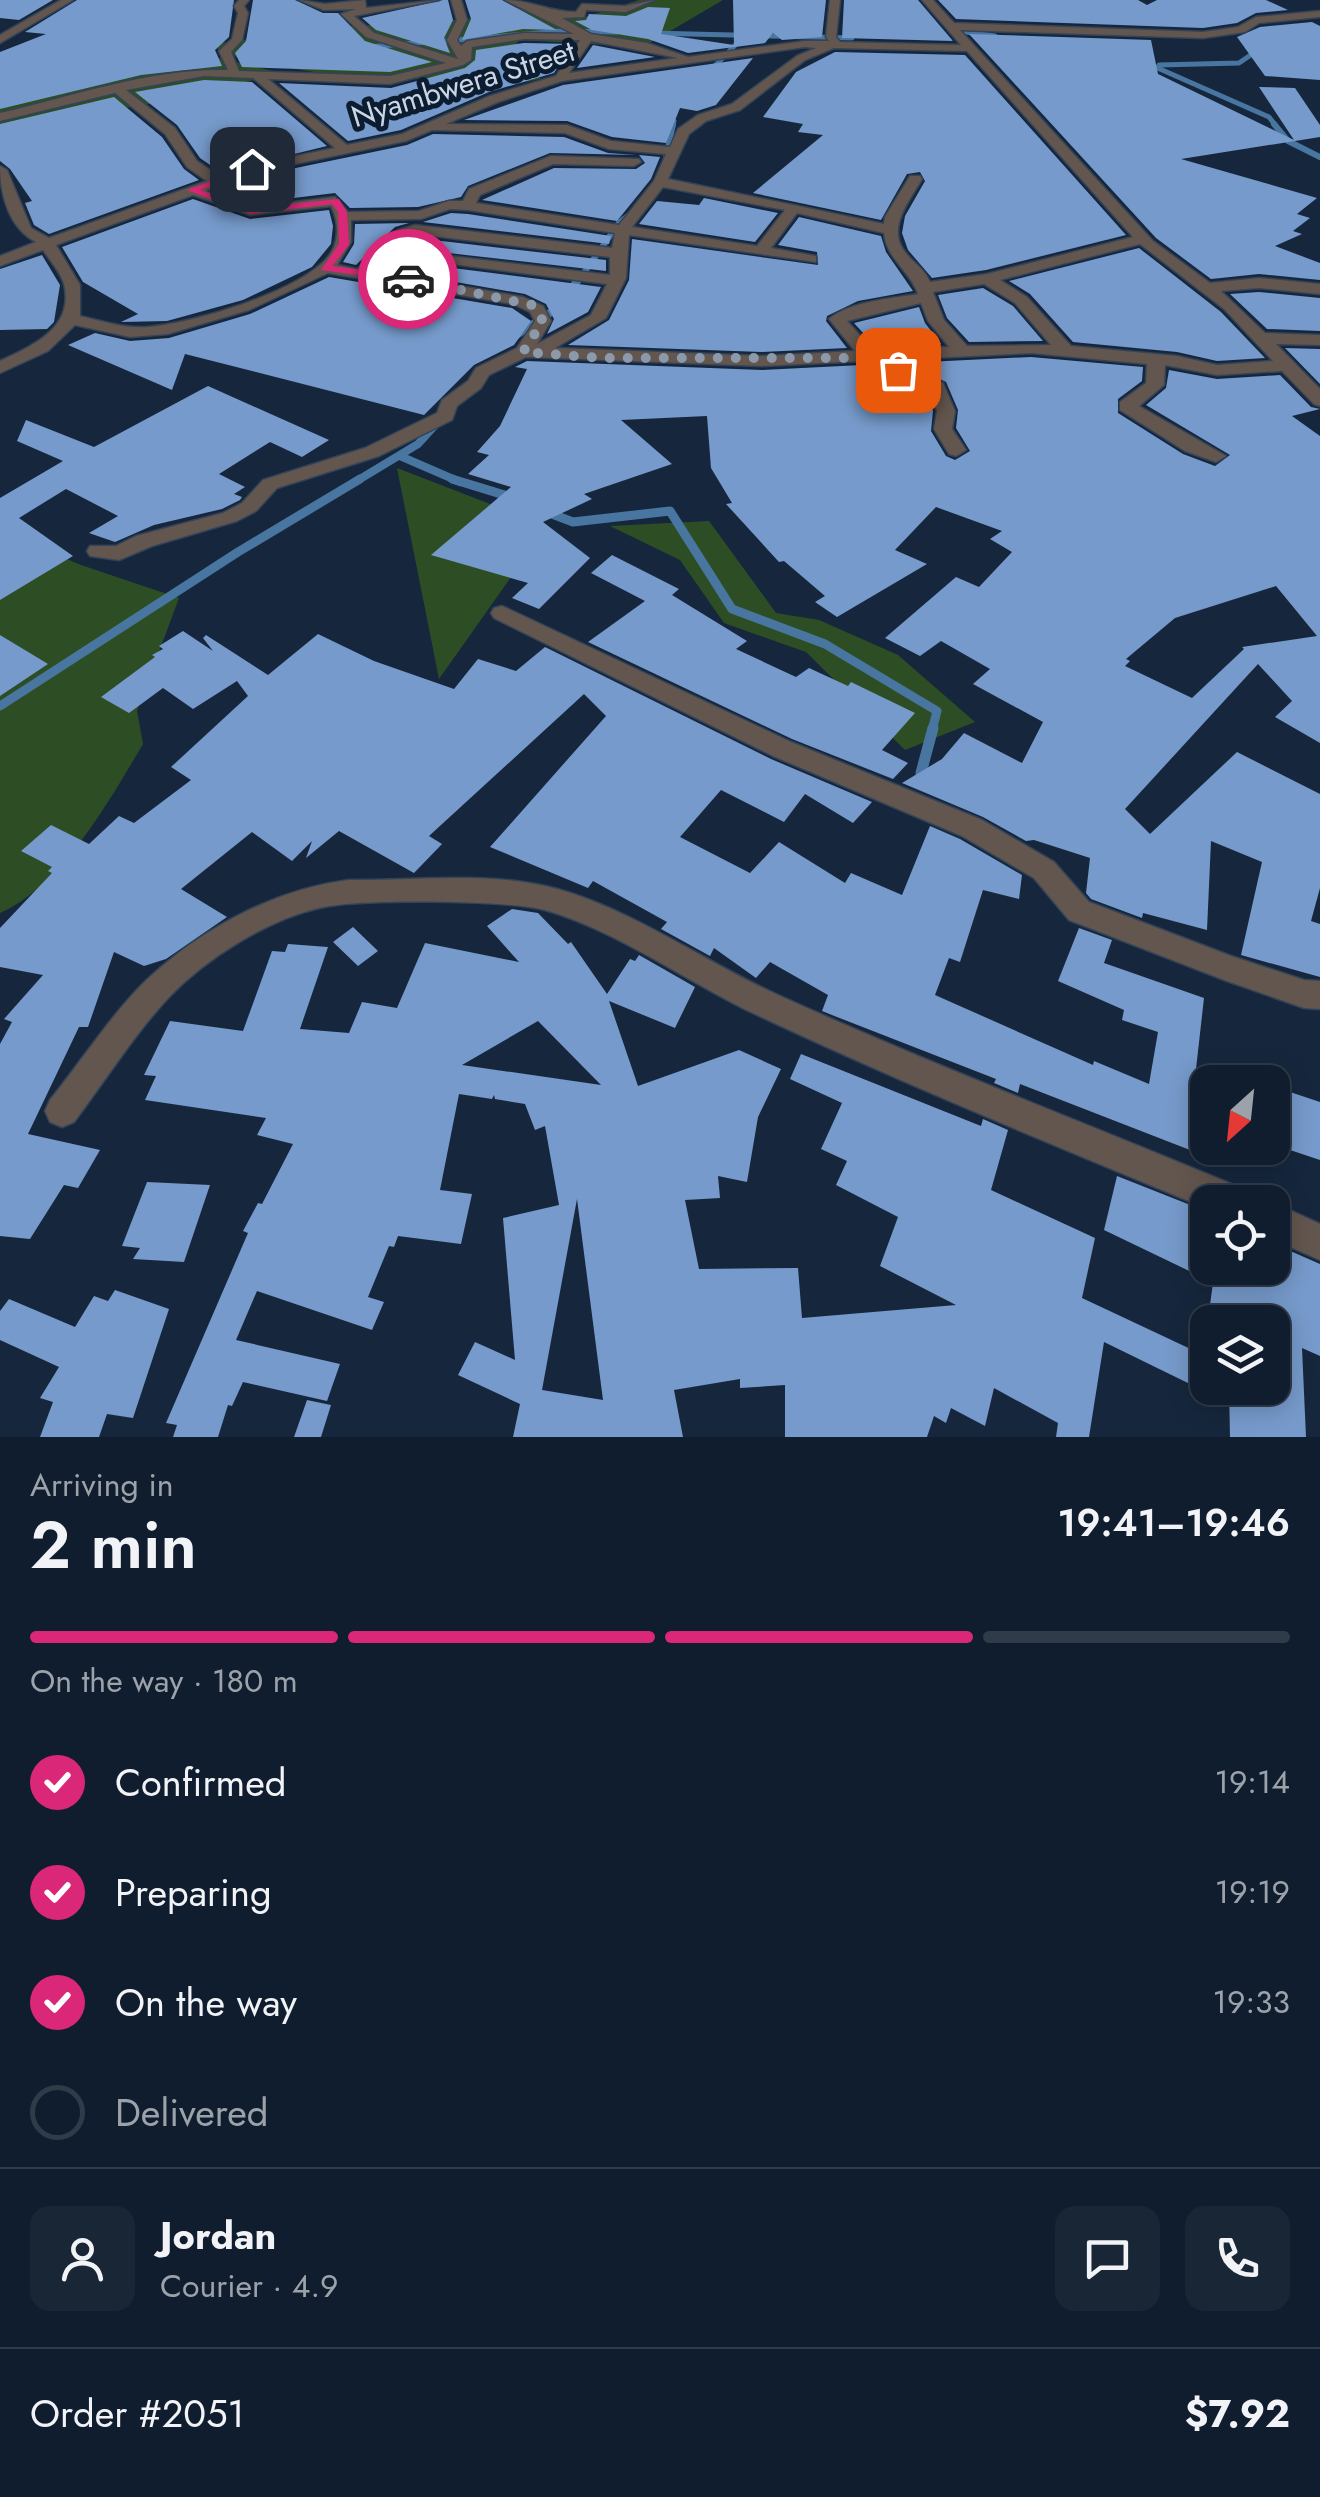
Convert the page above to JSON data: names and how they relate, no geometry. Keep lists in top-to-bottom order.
{
  "streets": {
    "street": ["Nyambwera Street"]
  },
  "north": "bottom left",
  "page": {
    "heading": ["2 min", "Arriving in", "19:41–19:46"],
    "panel": [
      "Jordan",
      "Courier · 4.9",
      "Order #2051",
      "$7.92"
    ],
    "bar": "On the way · 180 m",
    "list": [
      ["Confirmed", "19:14"],
      ["Preparing", "19:19"],
      ["On the way", "19:33"],
      "Delivered"
    ]
  }
}
